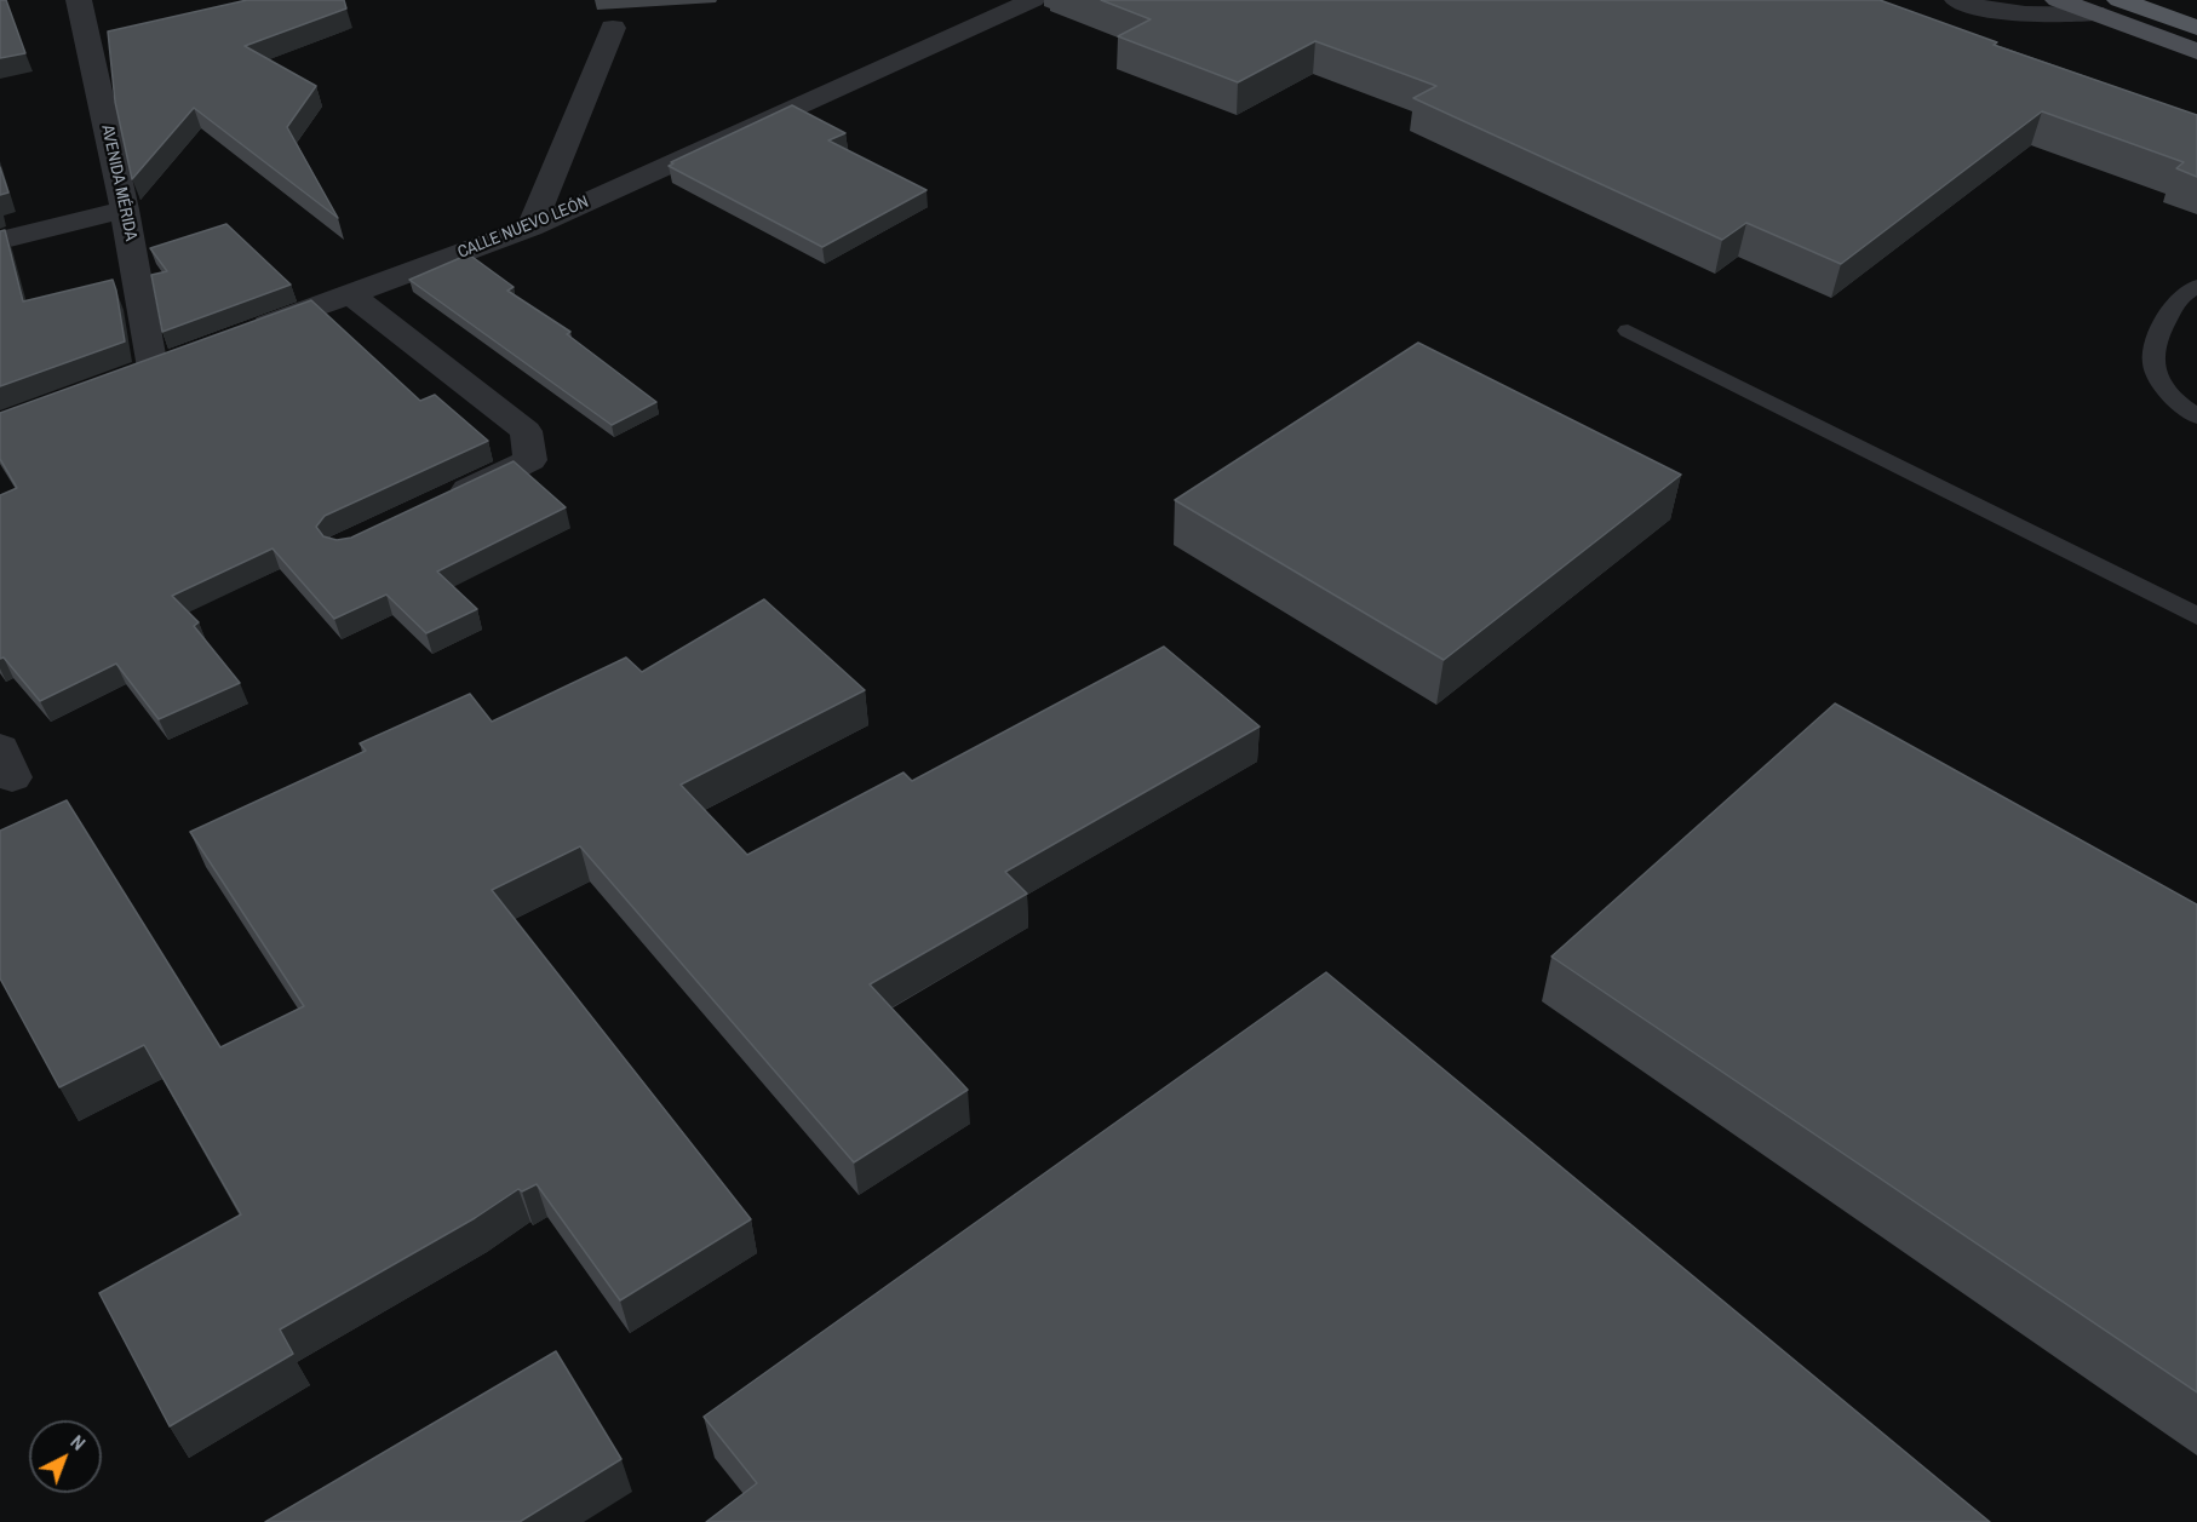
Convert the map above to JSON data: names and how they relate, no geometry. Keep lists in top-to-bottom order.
{
  "streets": {
    "street": ["AVENIDA MÉRIDA", "CALLE NUEVO LEÓN"]
  },
  "north": "top right"
}
